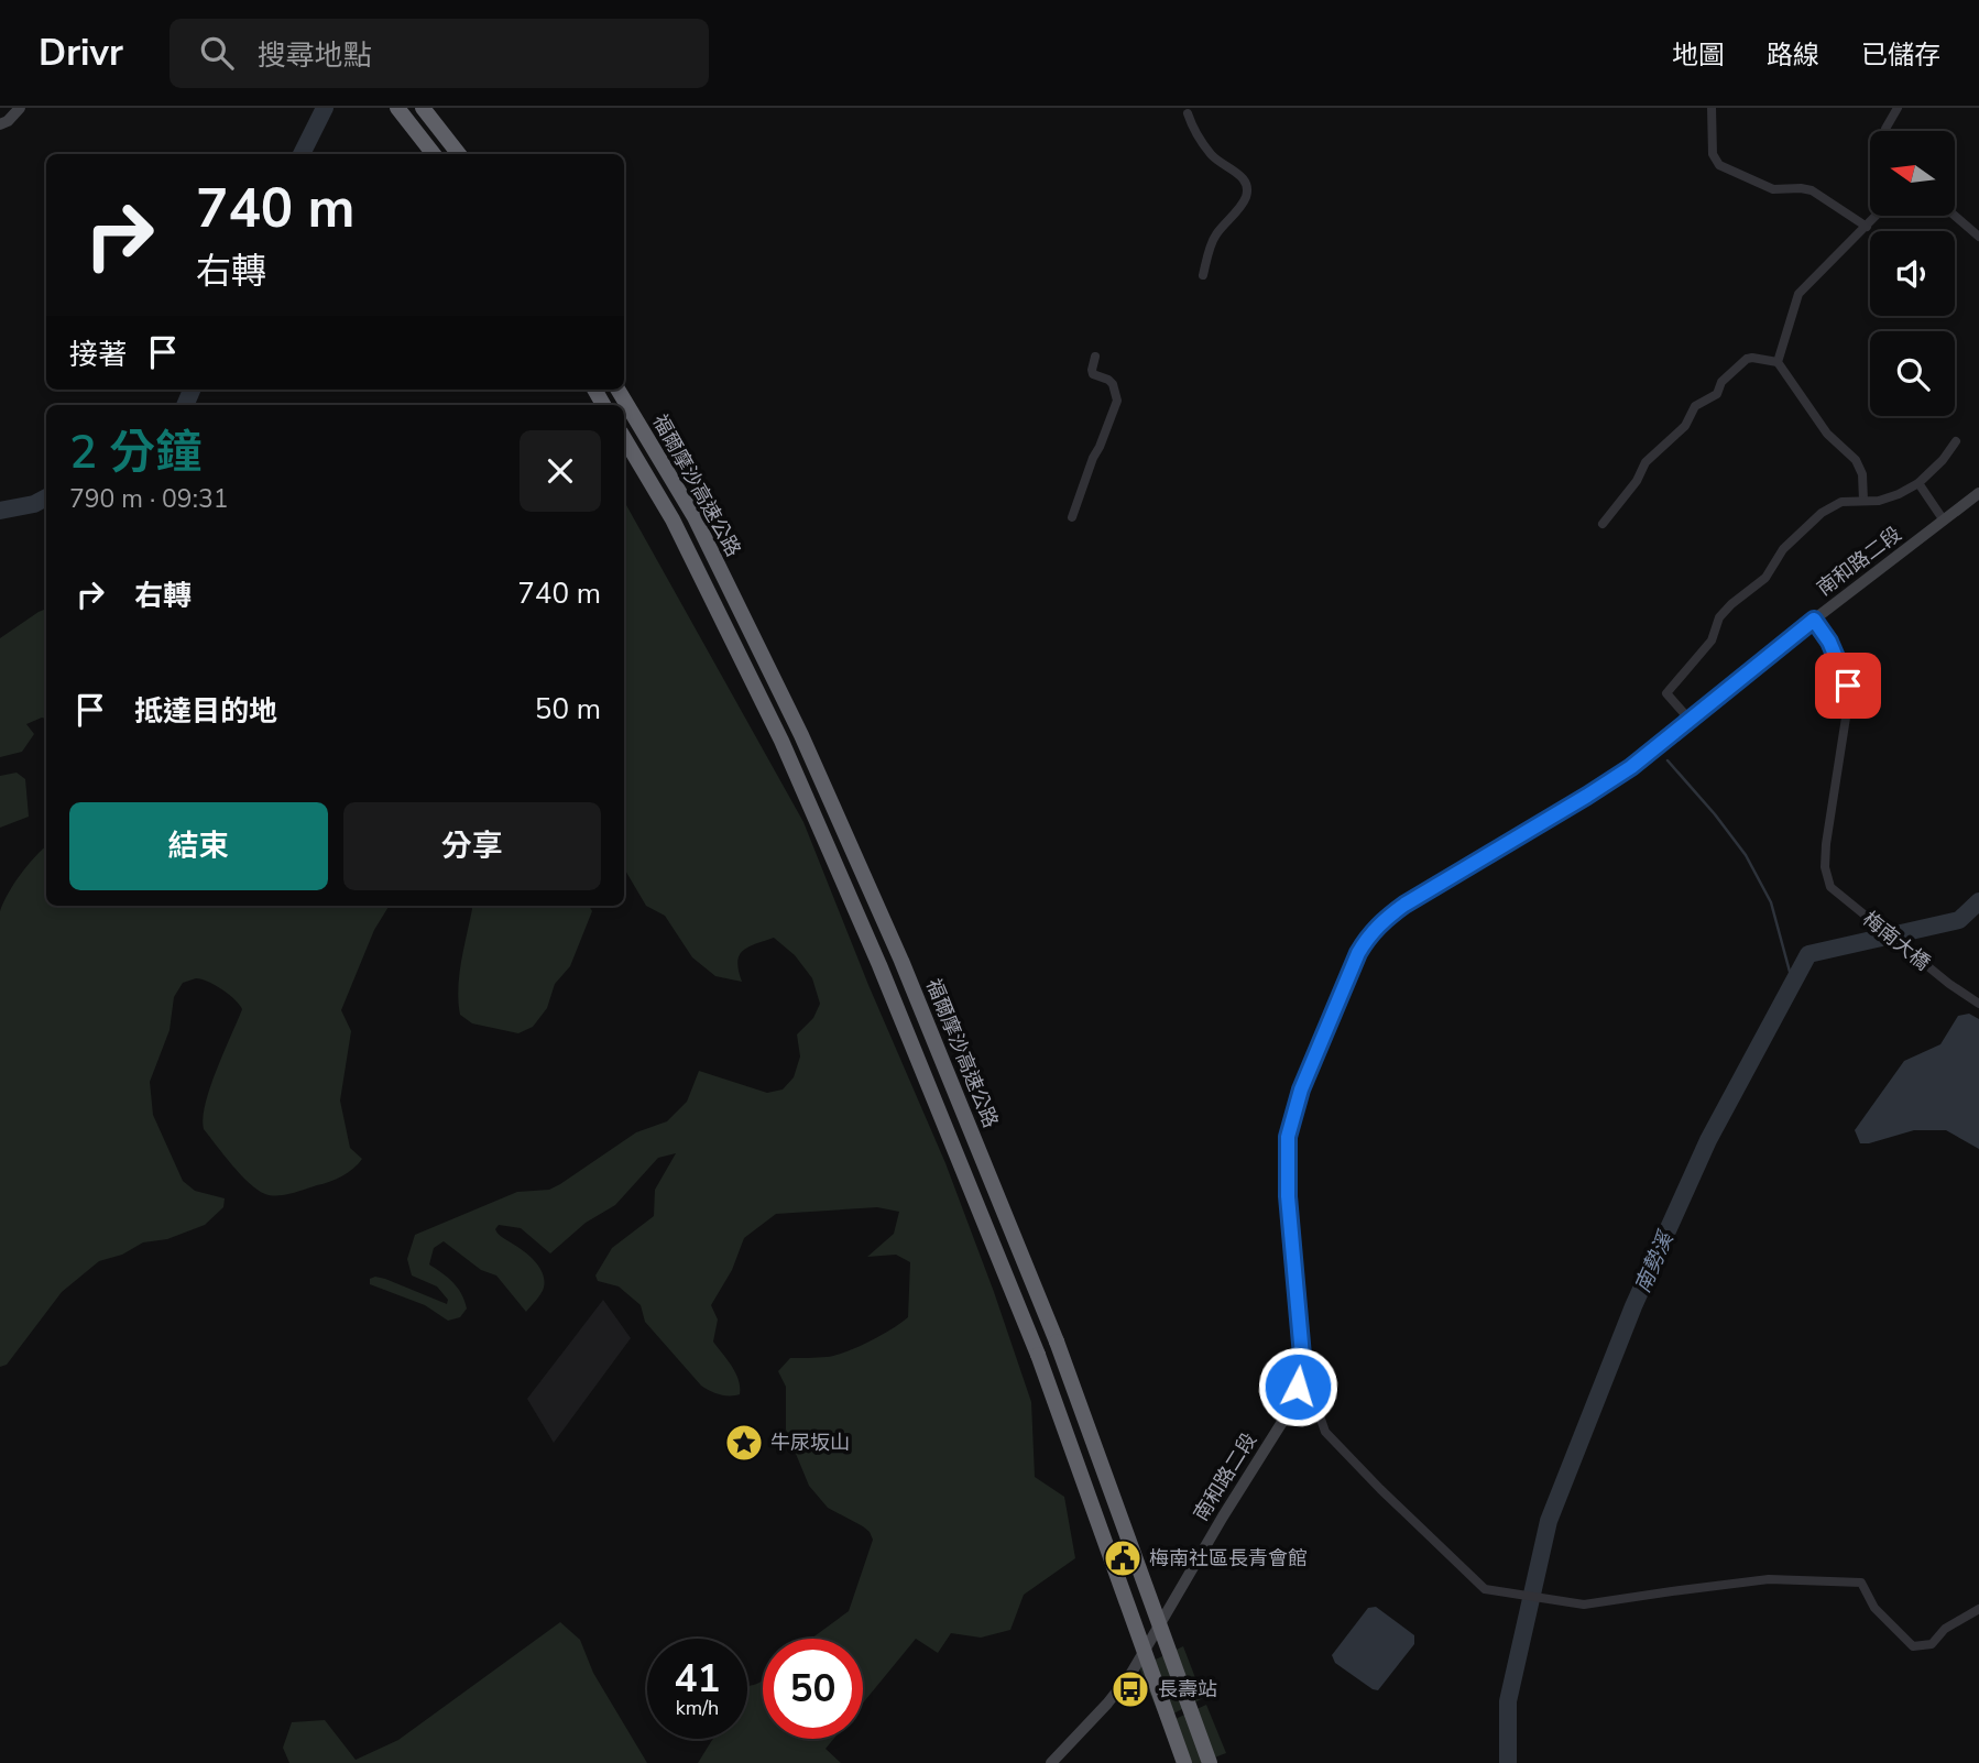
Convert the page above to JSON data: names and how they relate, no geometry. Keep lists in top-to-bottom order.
{
  "streets": {
    "highway": ["福爾摩沙高速公路"],
    "main road": ["南和路二段"],
    "street": ["梅南大橋"]
  },
  "crossings": [
    ["南和路二段", "梅南大橋"]
  ],
  "water": ["南勢溪"],
  "places": {
    "place": ["牛尿坂山"],
    "public building": ["梅南社區長青會館"],
    "bus stop": ["長壽站"]
  },
  "north": "left",
  "page": {
    "header": "Drivr",
    "search": "搜尋地點",
    "nav": ["地圖", "路線", "已儲存"],
    "turn": ["740 m", "右轉"],
    "then": "接著",
    "heading": ["2 分鐘", "790 m · 09:31"],
    "list": [
      {
        "name": "右轉",
        "value": "740 m"
      },
      {
        "name": "抵達目的地",
        "value": "50 m"
      }
    ],
    "buttons": ["結束", "分享"],
    "speed": "41 km/h",
    "limit": "50"
  }
}
